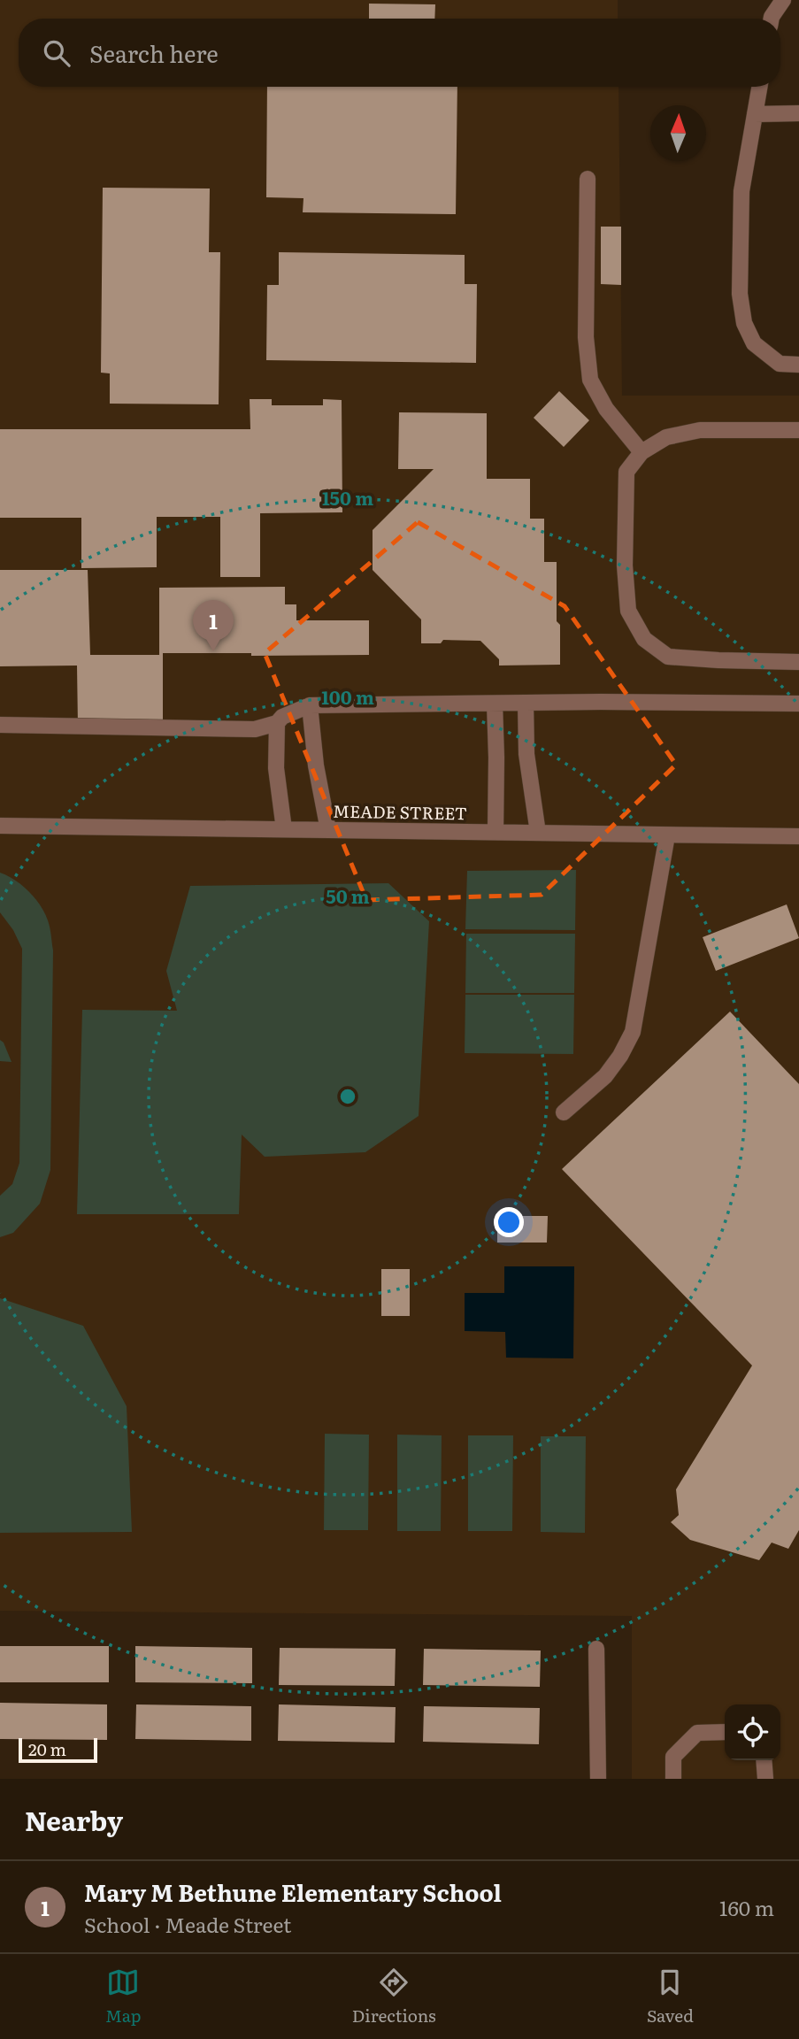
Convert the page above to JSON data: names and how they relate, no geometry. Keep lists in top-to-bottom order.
{
  "streets": {
    "street": ["MEADE STREET"]
  },
  "scale_bar": "20 m",
  "north": "top",
  "page": {
    "search": "Search here",
    "pins": "1",
    "scale": "20 m",
    "heading": "Nearby",
    "list": [
      {
        "mark": "1",
        "name": "Mary M Bethune Elementary School",
        "note": "School · Meade Street",
        "value": "160 m"
      }
    ],
    "nav": ["Map", "Directions", "Saved"]
  },
  "rings": ["150 m", "100 m", "50 m"]
}
